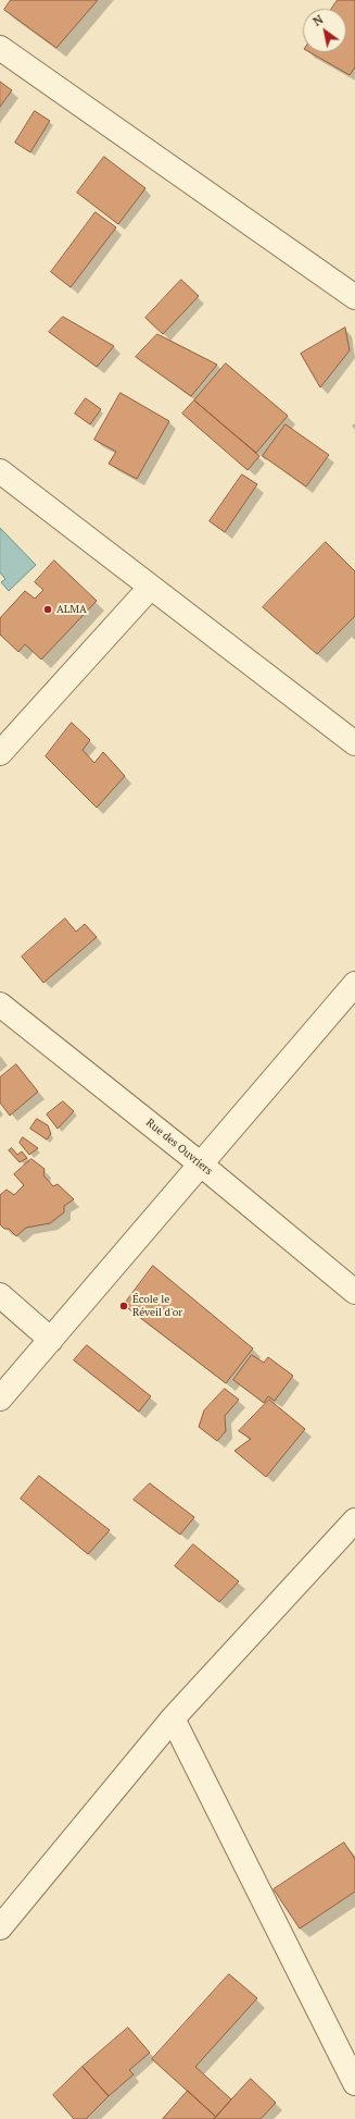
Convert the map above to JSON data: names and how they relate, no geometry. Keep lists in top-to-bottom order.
{
  "streets": {
    "street": ["Rue des Ouvriers"]
  },
  "places": ["ALMA", "École le Réveil d'or"],
  "north": "top left"
}
